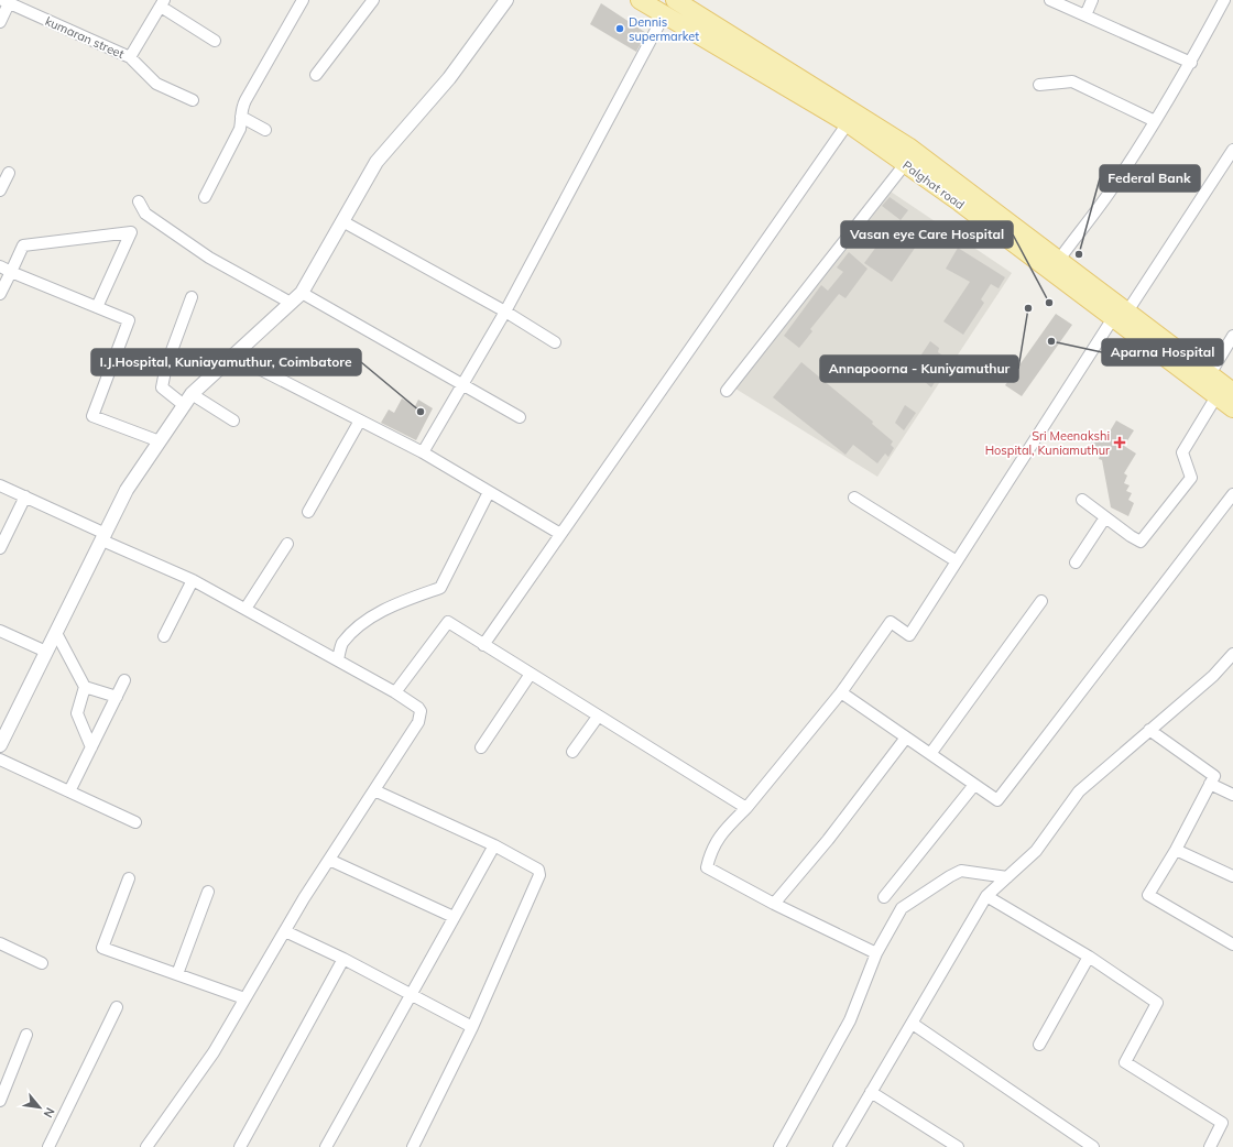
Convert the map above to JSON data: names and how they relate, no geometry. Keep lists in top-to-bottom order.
{
  "streets": {
    "main road": ["Palghat road"],
    "street": ["kumaran street"]
  },
  "places": {
    "other": [
      "Dennis supermarket",
      "Federal Bank",
      "Vasan eye Care Hospital",
      "Annapoorna - Kuniyamuthur",
      "Aparna Hospital",
      "I.J.Hospital, Kuniayamuthur, Coimbatore"
    ],
    "health": ["Sri Meenakshi Hospital, Kuniamuthur"]
  },
  "north": "bottom right"
}
